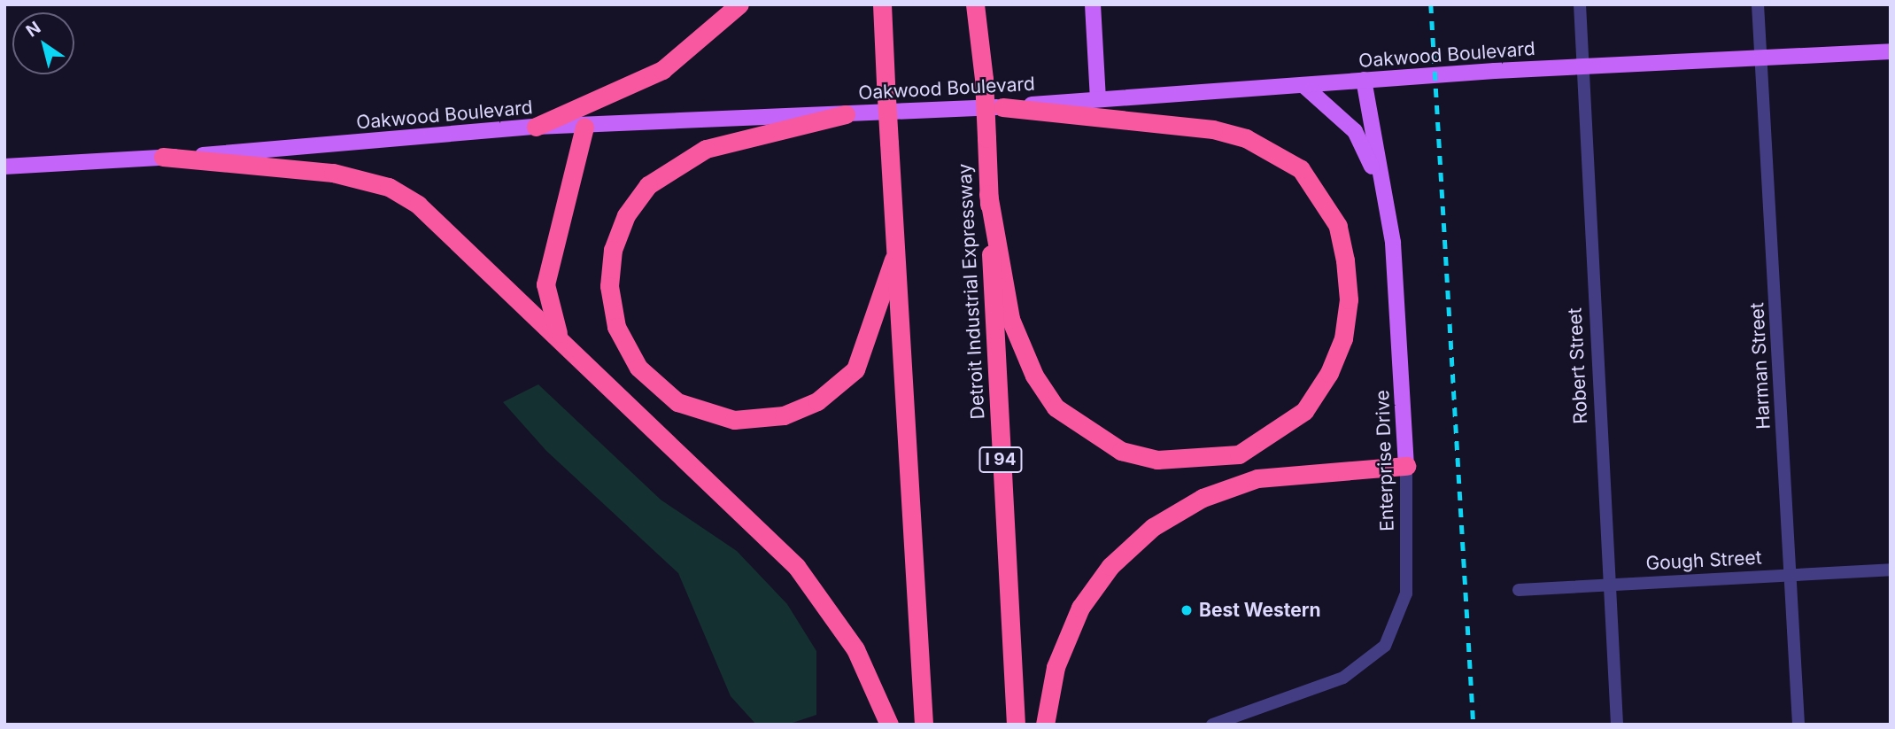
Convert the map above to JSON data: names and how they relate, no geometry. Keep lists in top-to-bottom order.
{
  "streets": {
    "highway": ["Detroit Industrial Expressway", "I 94"],
    "main road": ["Oakwood Boulevard", "Enterprise Drive"],
    "street": ["Robert Street", "Harman Street", "Gough Street"]
  },
  "crossings": [
    ["Oakwood Boulevard", "Robert Street"],
    ["Oakwood Boulevard", "Harman Street"],
    ["Oakwood Boulevard", "Enterprise Drive"],
    ["Robert Street", "Gough Street"],
    ["Harman Street", "Gough Street"]
  ],
  "places": ["Best Western"],
  "north": "top left"
}
